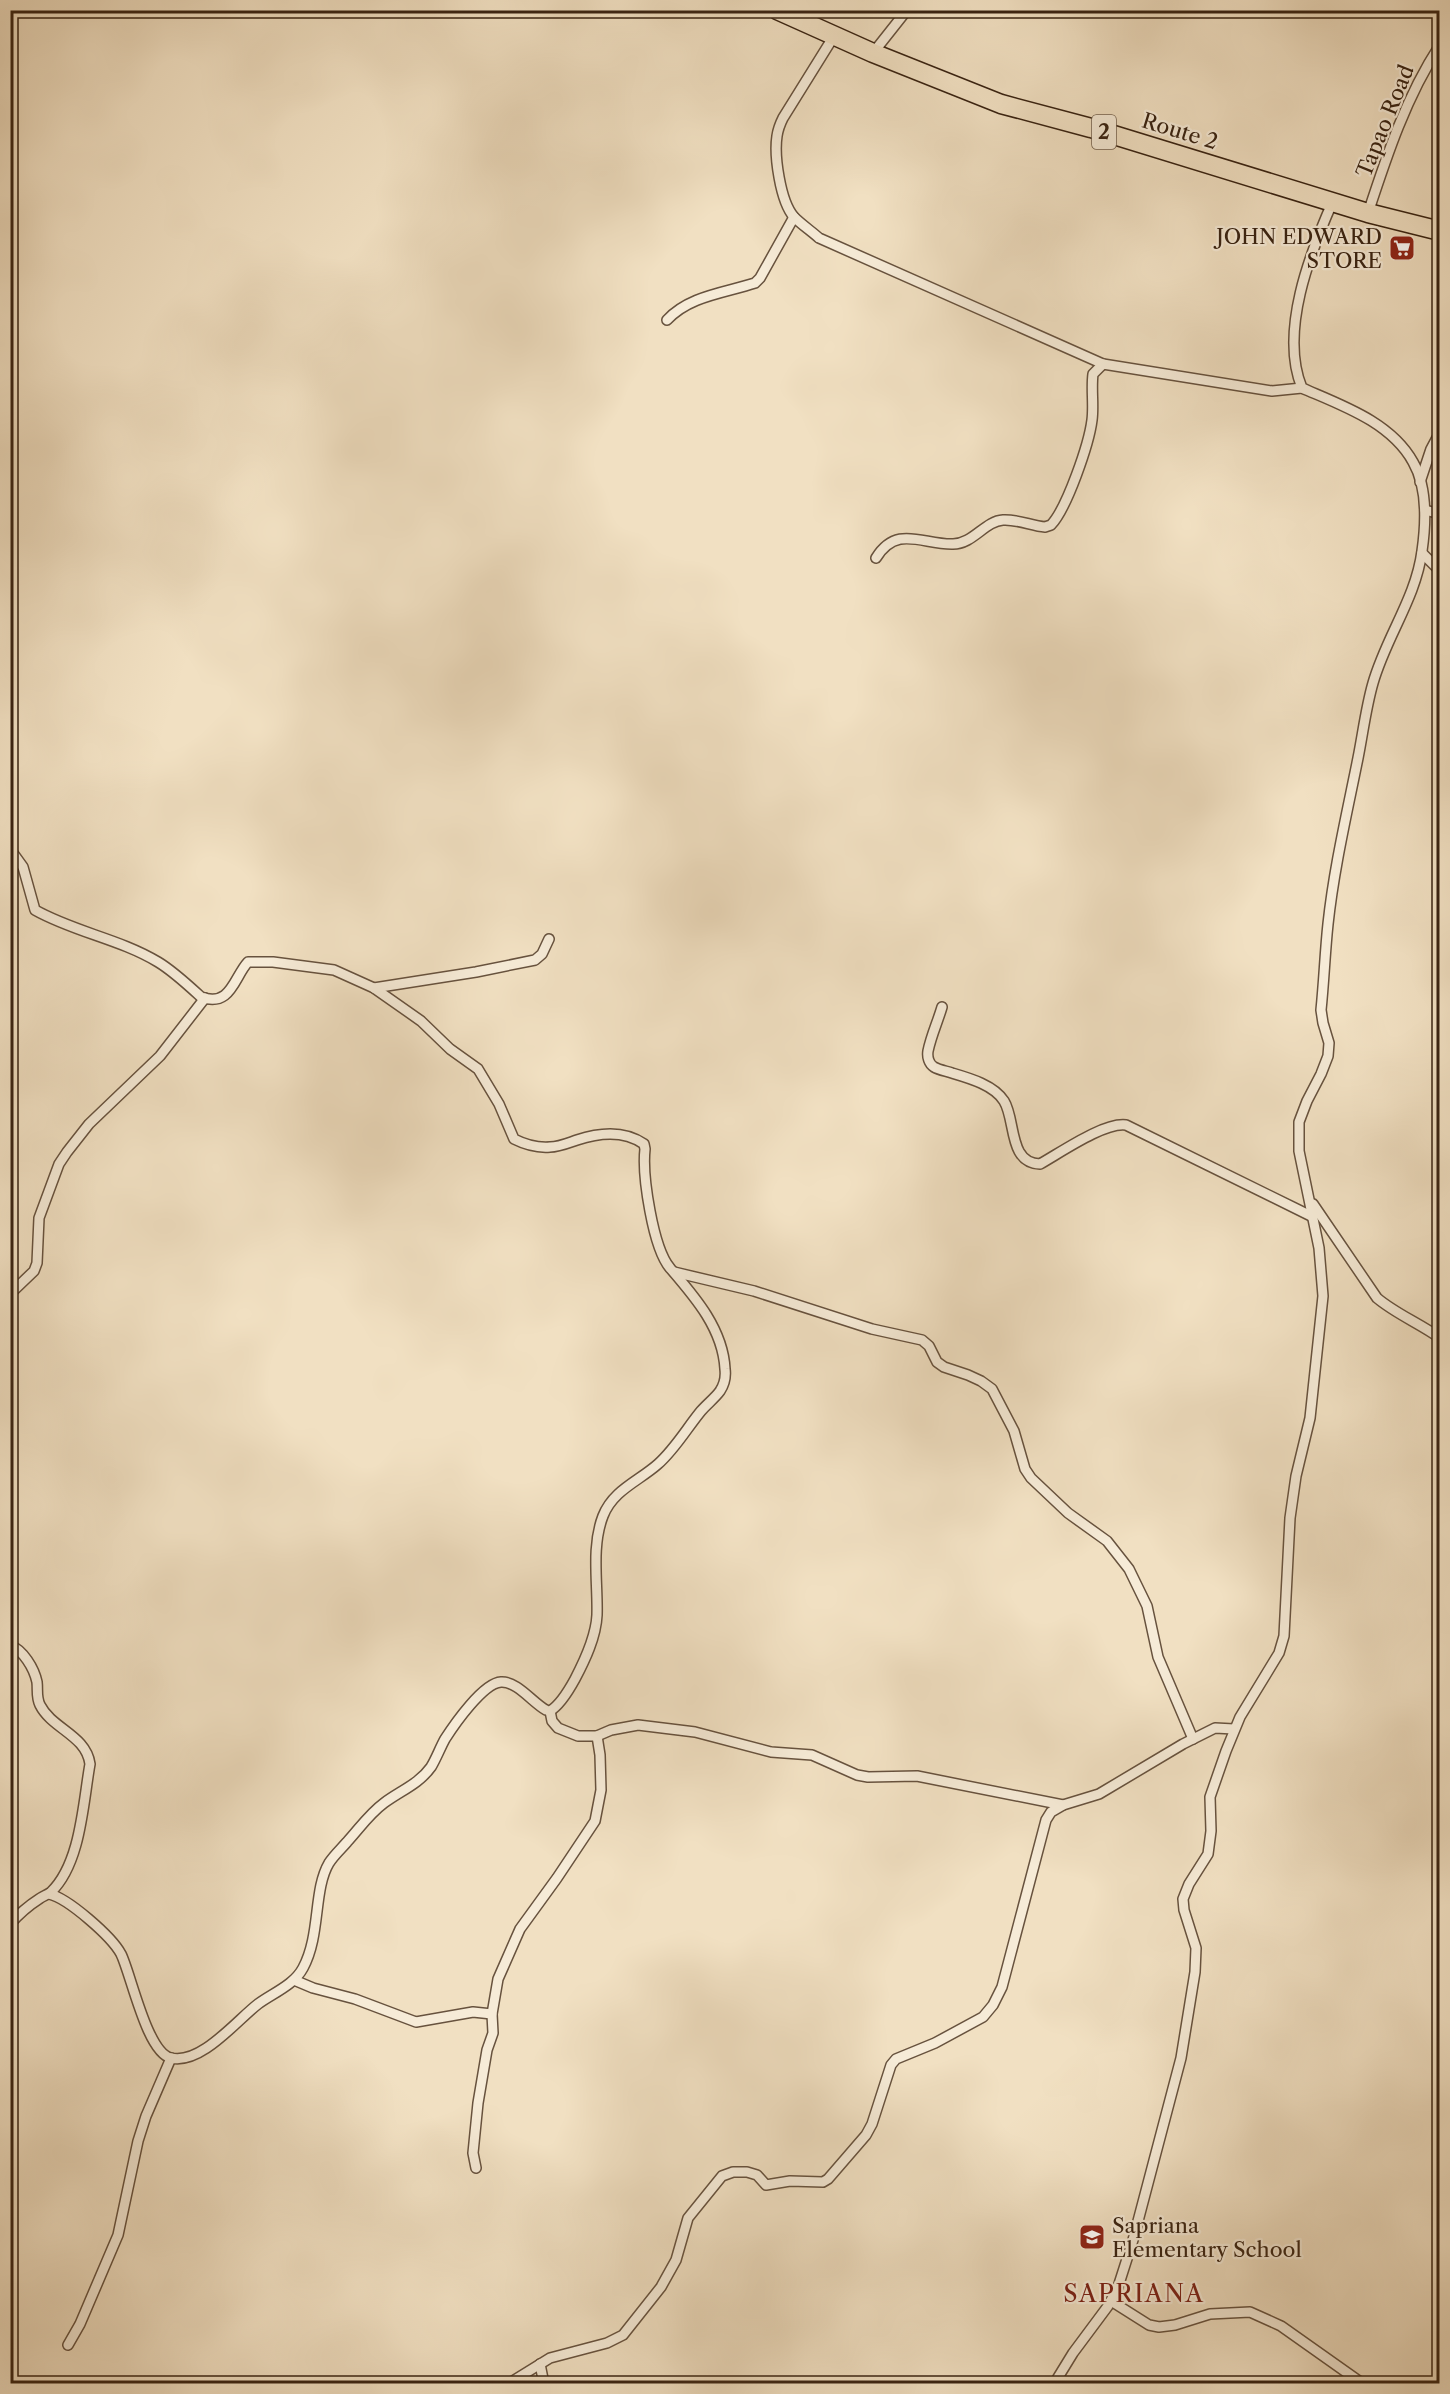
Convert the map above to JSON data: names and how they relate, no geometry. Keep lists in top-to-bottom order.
{
  "streets": {
    "highway": ["Route 2", "2"],
    "street": ["Tapao Road"]
  },
  "crossings": [
    ["Tapao Road", "Route 2"]
  ],
  "districts": ["SAPRIANA"],
  "places": {
    "supermarket": ["JOHN EDWARD STORE"],
    "school or university": ["Sapriana Elementary School"]
  }
}
